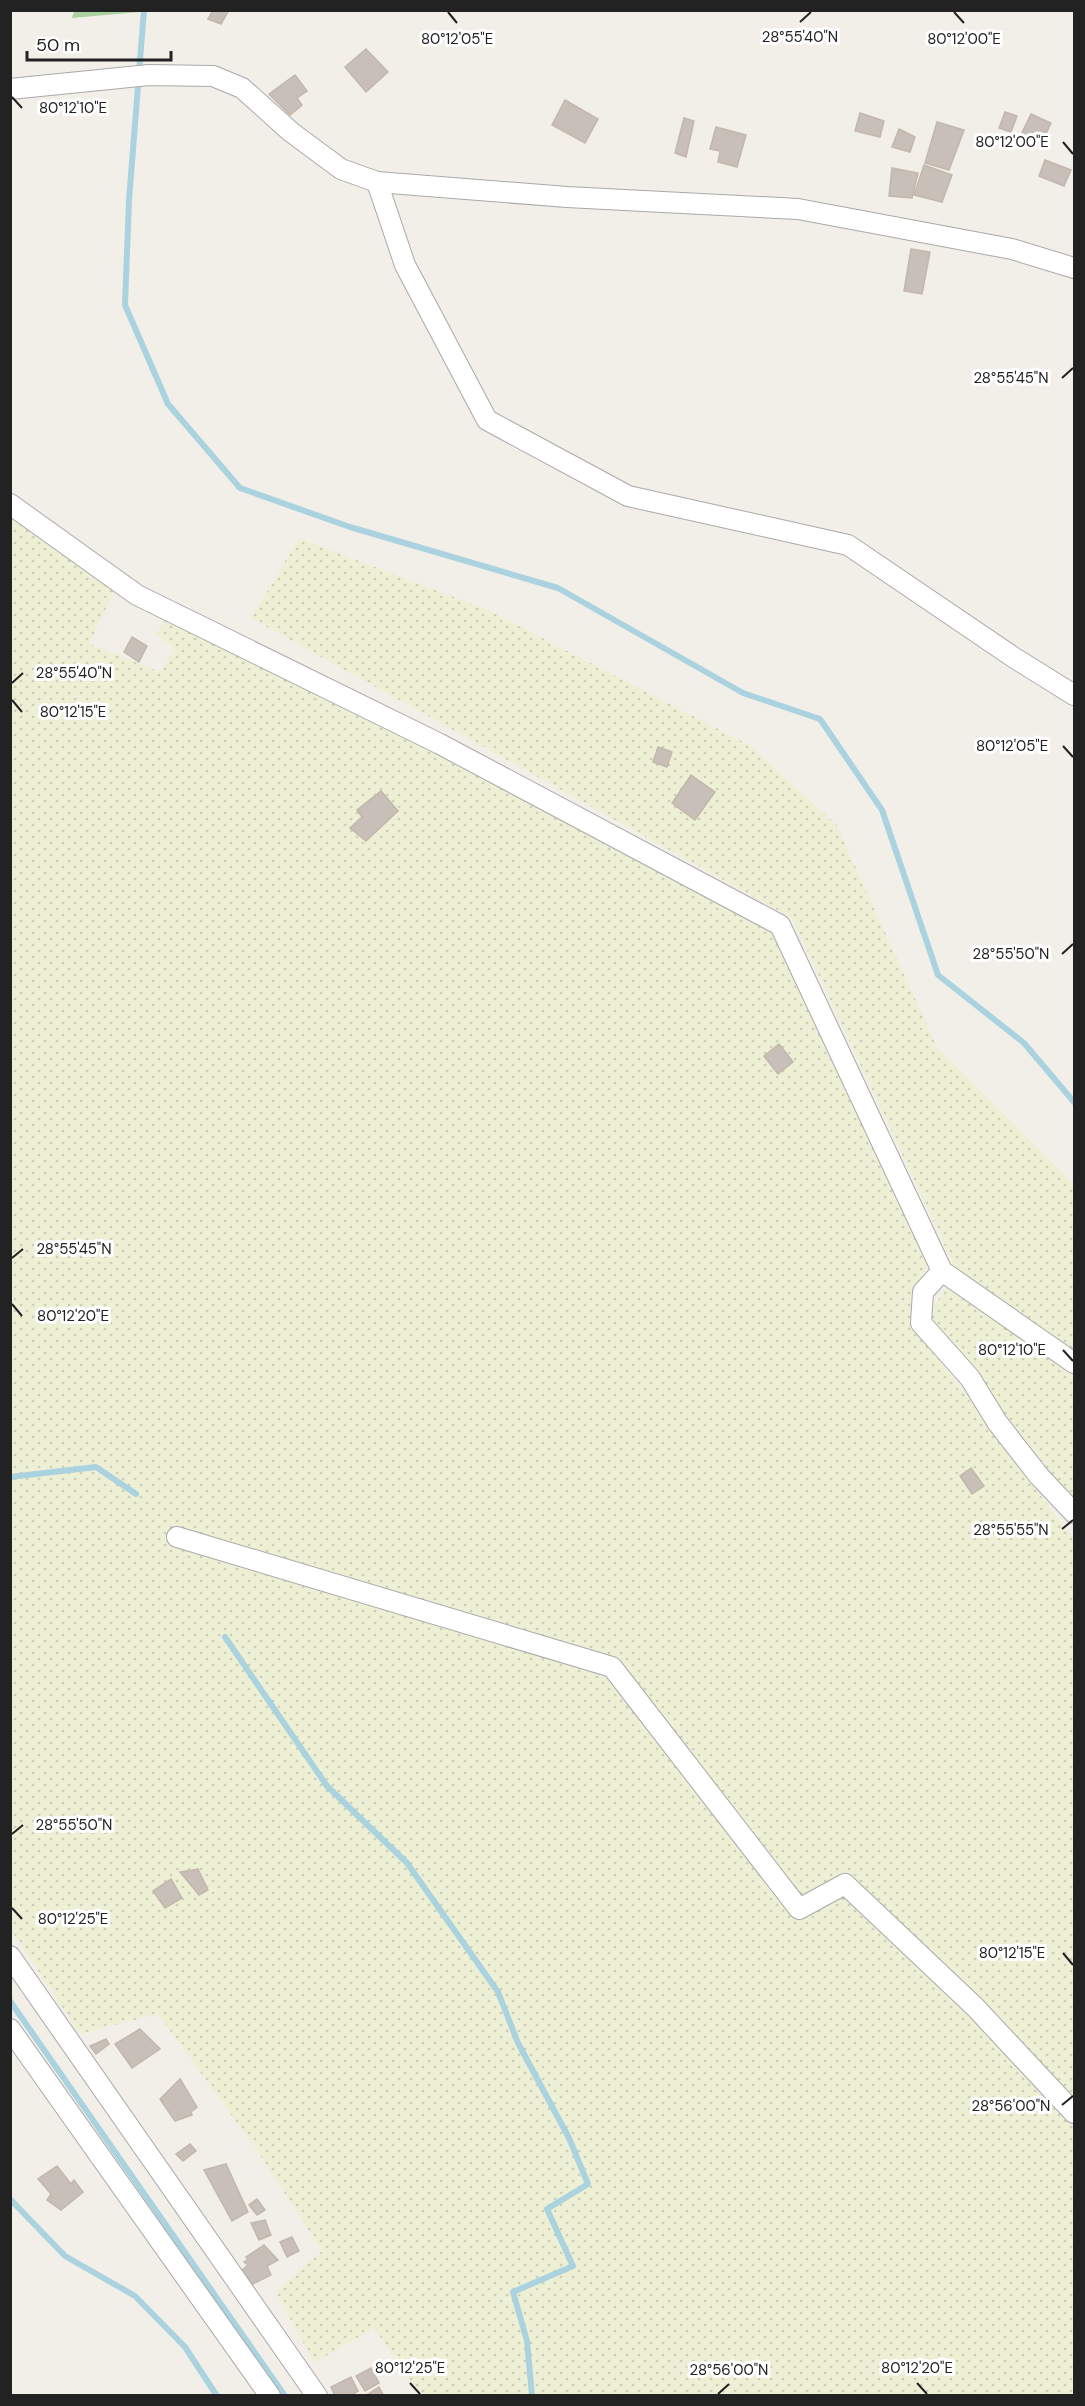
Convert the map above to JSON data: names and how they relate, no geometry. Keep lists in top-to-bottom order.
{
  "scale_bar": "50 m",
  "coordinates": [
    "28°55'40\"N",
    "80°12'05\"E",
    "80°12'00\"E",
    "80°12'10\"E",
    "28°55'45\"N",
    "80°12'15\"E",
    "28°55'50\"N",
    "80°12'20\"E",
    "28°55'55\"N",
    "80°12'25\"E",
    "28°56'00\"N"
  ]
}
